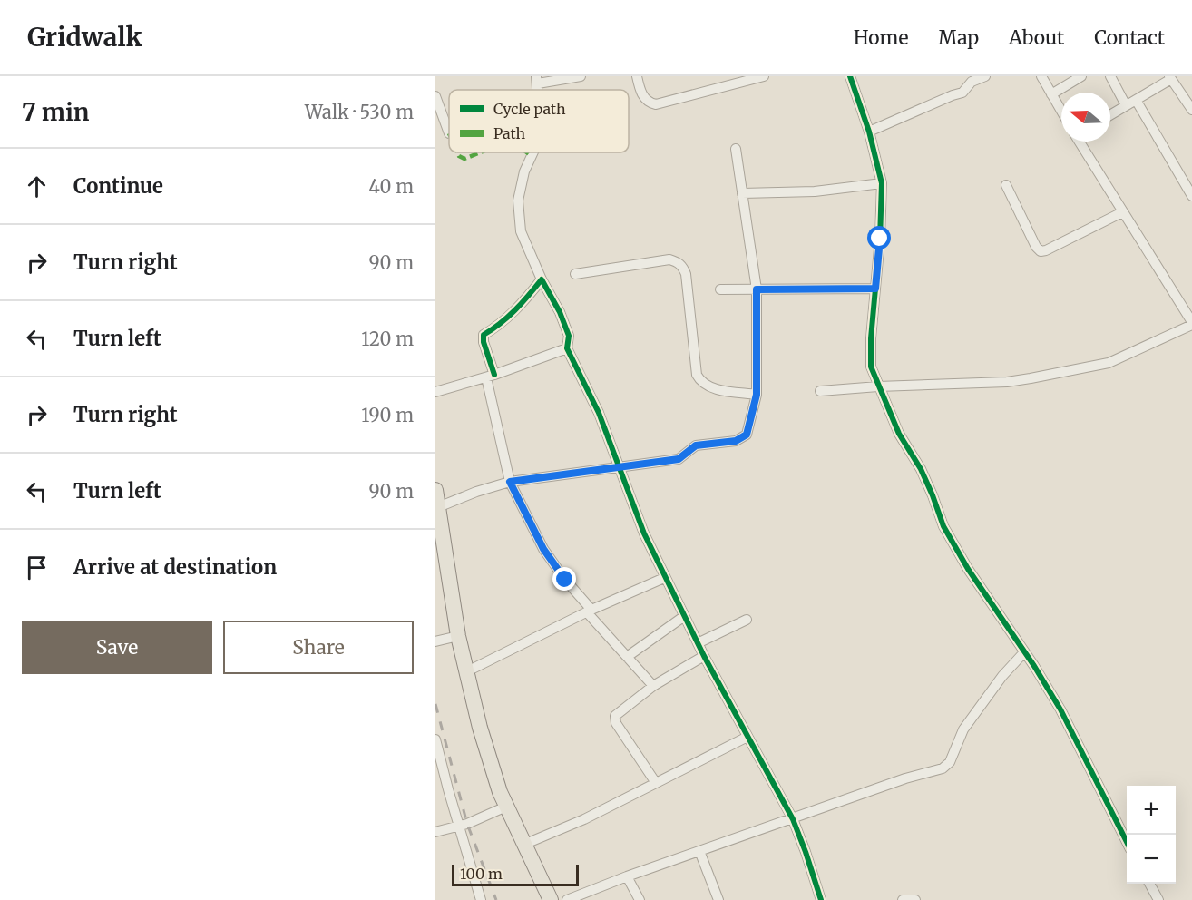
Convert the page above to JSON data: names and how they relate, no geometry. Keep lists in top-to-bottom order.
{
  "legend": ["Cycle path", "Path"],
  "scale_bar": "100 m",
  "north": "left",
  "page": {
    "header": "Gridwalk",
    "nav": [
      "Home",
      "Map",
      "About",
      "Contact"
    ],
    "heading": ["7 min", "Walk · 530 m"],
    "list": [
      ["Continue", "40 m"],
      ["Turn right", "90 m"],
      ["Turn left", "120 m"],
      ["Turn right", "190 m"],
      ["Turn left", "90 m"],
      "Arrive at destination"
    ],
    "buttons": ["Save", "Share"],
    "map_buttons": ["+", "−"],
    "scale": "100 m"
  }
}
